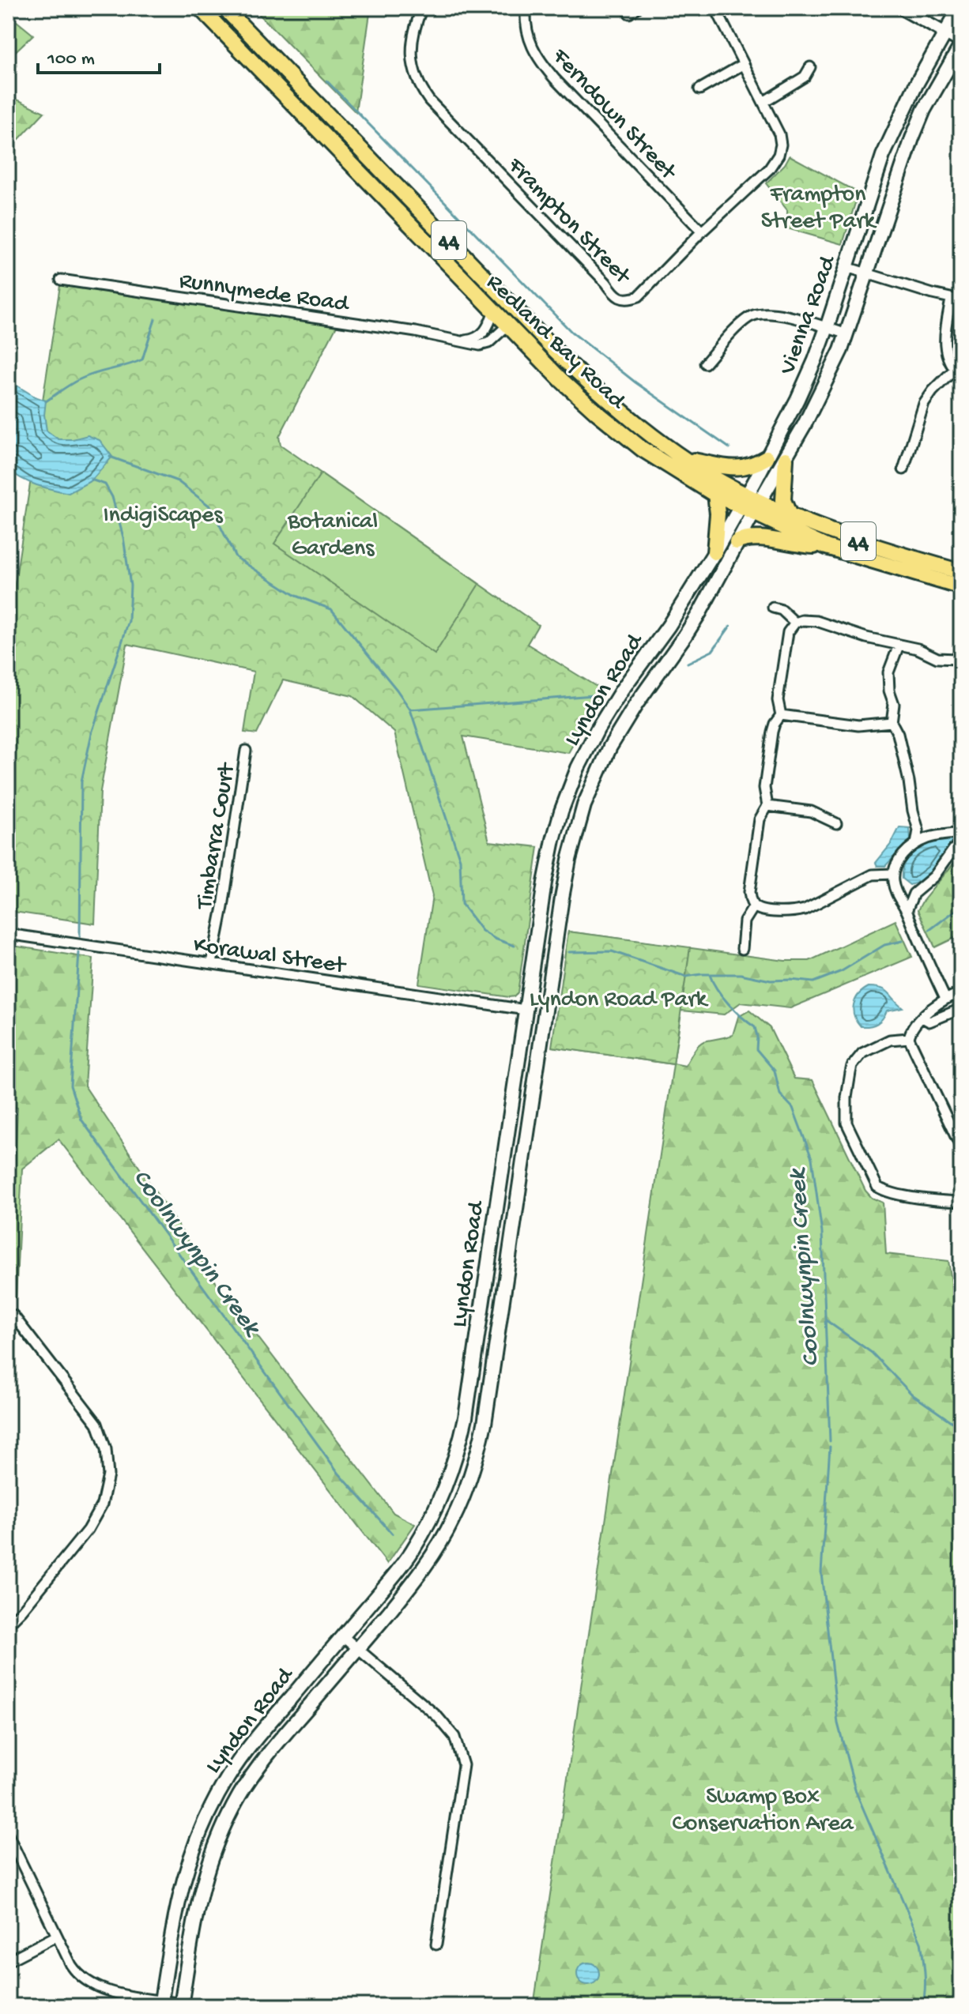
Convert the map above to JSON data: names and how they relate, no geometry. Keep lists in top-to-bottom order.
{
  "streets": {
    "main road": [
      "44",
      "Vienna Road",
      "Redland Bay Road",
      "Lyndon Road"
    ],
    "street": [
      "Ferndown Street",
      "Frampton Street",
      "Runnymede Road",
      "Timbarra Court",
      "Korawal Street"
    ]
  },
  "crossings": [
    ["Ferndown Street", "Frampton Street"],
    ["Runnymede Road", "Redland Bay Road"],
    ["Vienna Road", "Redland Bay Road"],
    ["Vienna Road", "Lyndon Road"],
    ["Redland Bay Road", "Lyndon Road"],
    ["Lyndon Road", "Korawal Street"],
    ["Timbarra Court", "Korawal Street"]
  ],
  "water": ["Coolnwynpin Creek"],
  "parks": [
    "Frampton Street Park",
    "IndigiScapes",
    "Botanical Gardens",
    "Lyndon Road Park",
    "Swamp Box Conservation Area"
  ],
  "scale_bar": "100 m"
}
